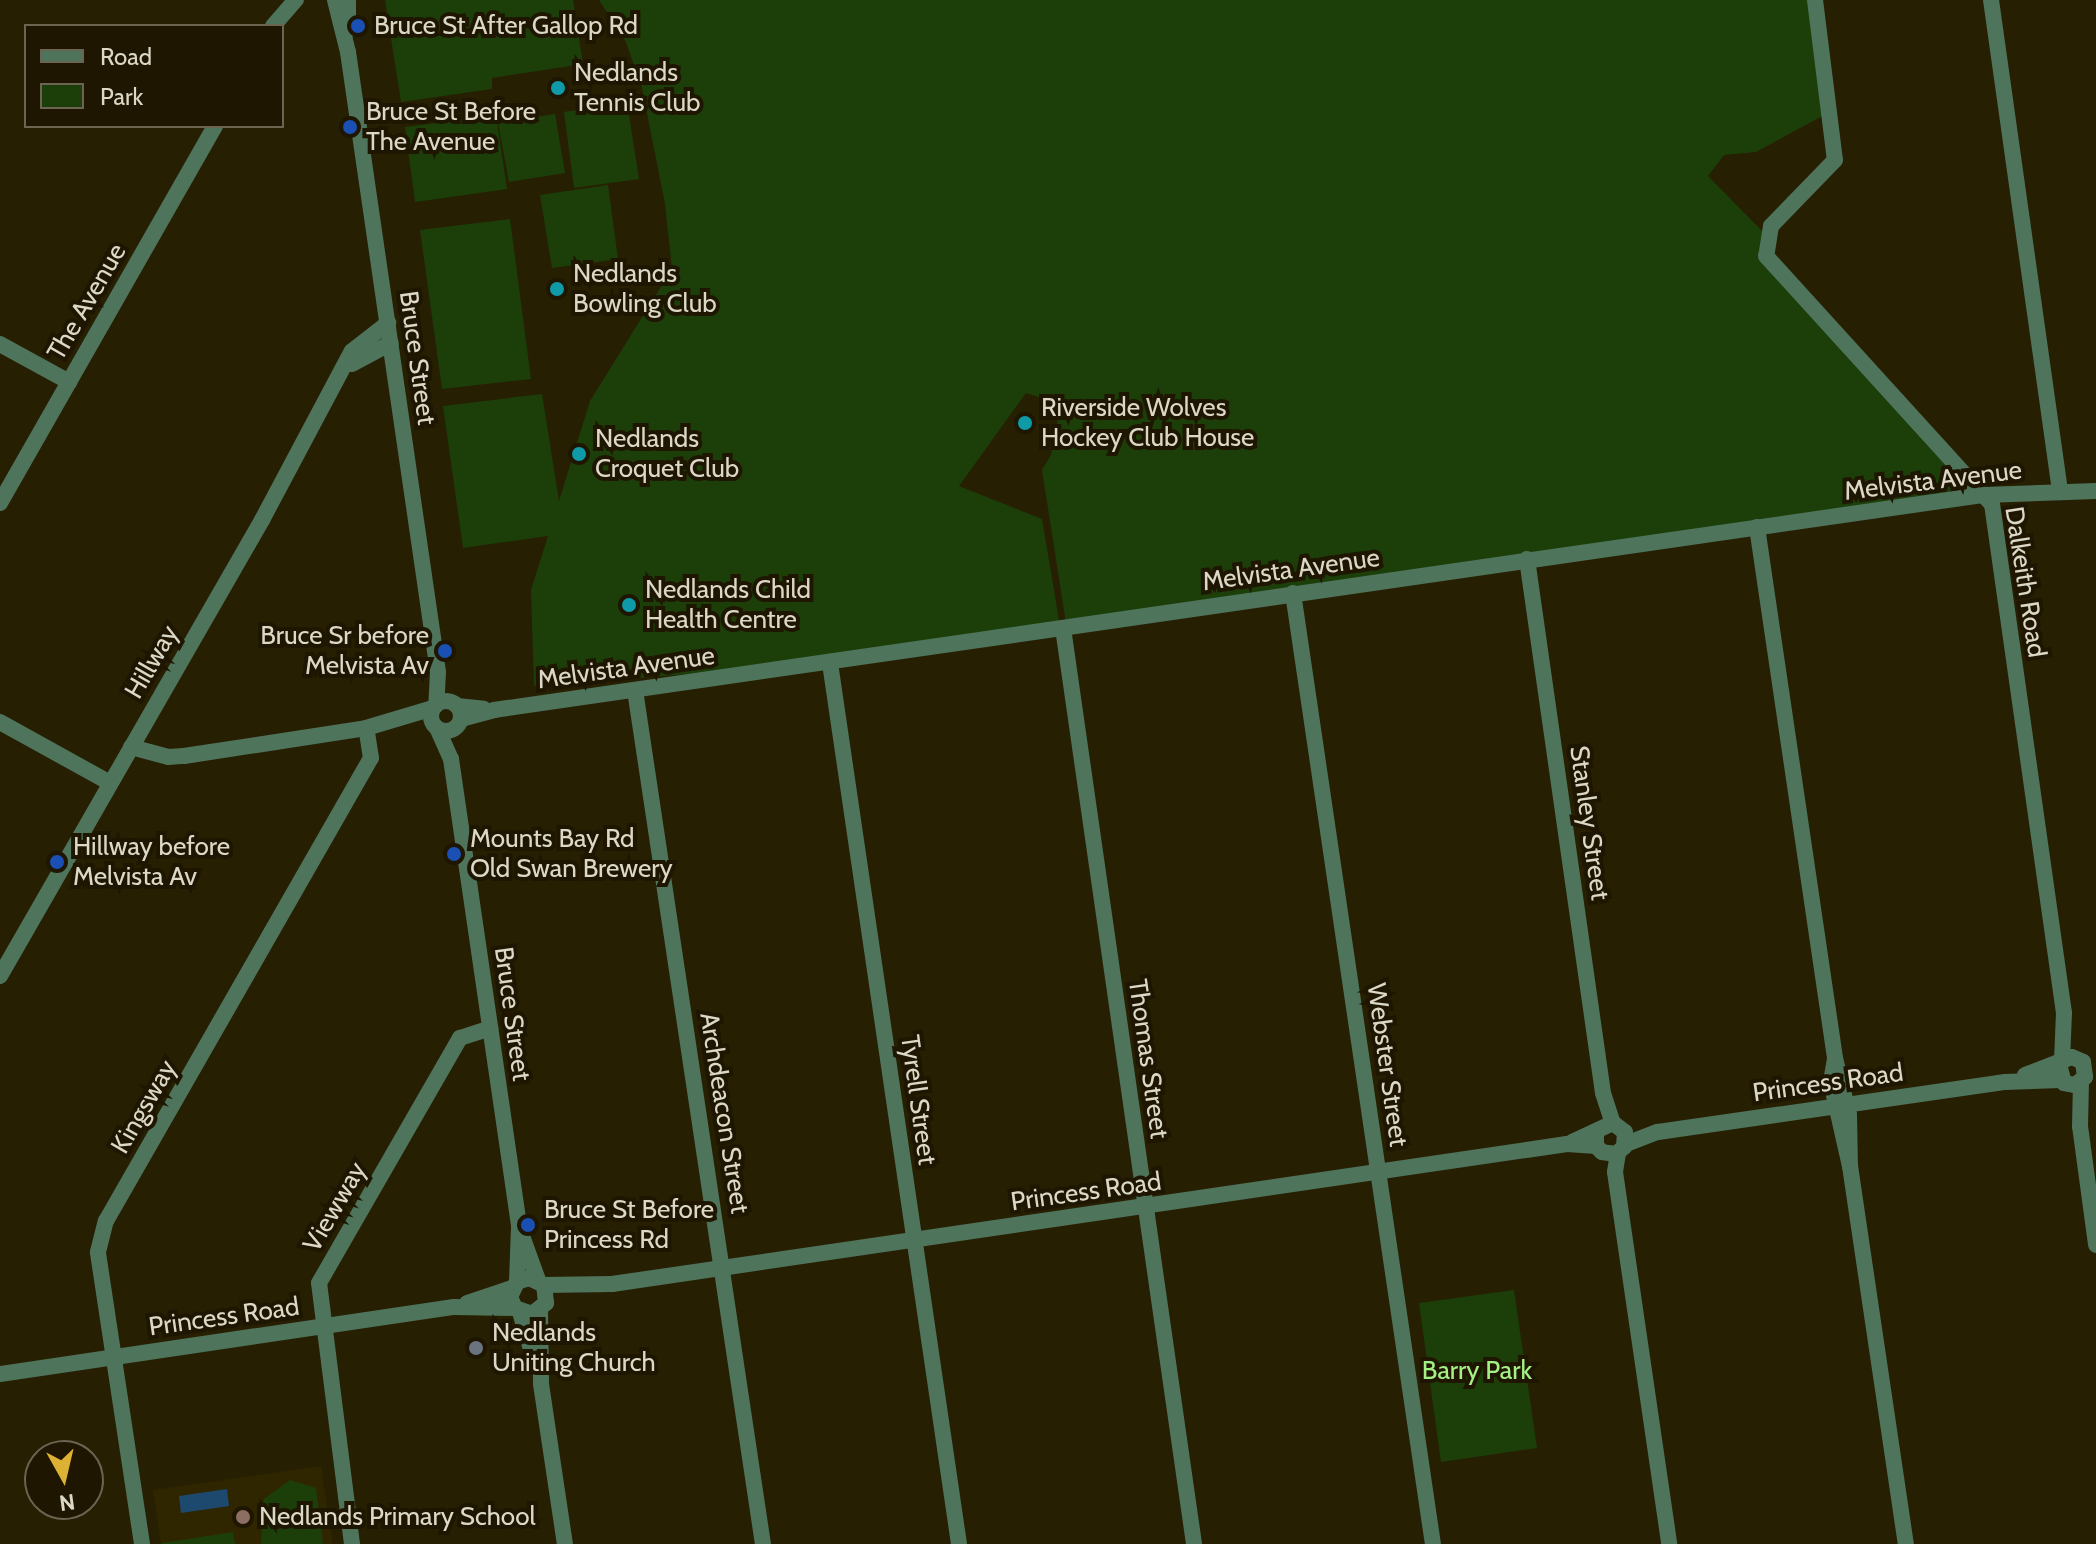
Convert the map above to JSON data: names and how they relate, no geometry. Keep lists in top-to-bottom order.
{
  "streets": {
    "street": [
      "The Avenue",
      "Bruce Street",
      "Melvista Avenue",
      "Dalkeith Road",
      "Hillway",
      "Stanley Street",
      "Thomas Street",
      "Webster Street",
      "Princess Road",
      "Tyrell Street",
      "Kingsway",
      "Archdeacon Street",
      "Viewway"
    ]
  },
  "crossings": [
    ["Bruce Street", "Melvista Avenue"],
    ["Bruce Street", "Hillway"],
    ["Bruce Street", "Princess Road"],
    ["Bruce Street", "Viewway"],
    ["Melvista Avenue", "Dalkeith Road"],
    ["Melvista Avenue", "Hillway"],
    ["Melvista Avenue", "Stanley Street"],
    ["Melvista Avenue", "Thomas Street"],
    ["Melvista Avenue", "Webster Street"],
    ["Melvista Avenue", "Tyrell Street"],
    ["Melvista Avenue", "Kingsway"],
    ["Melvista Avenue", "Archdeacon Street"],
    ["Dalkeith Road", "Princess Road"],
    ["Stanley Street", "Princess Road"],
    ["Thomas Street", "Princess Road"],
    ["Webster Street", "Princess Road"],
    ["Princess Road", "Tyrell Street"],
    ["Princess Road", "Kingsway"],
    ["Princess Road", "Archdeacon Street"],
    ["Princess Road", "Viewway"]
  ],
  "parks": ["Barry Park"],
  "places": [
    "Bruce St After Gallop Rd",
    "Nedlands Tennis Club",
    "Bruce St Before The Avenue",
    "Nedlands Bowling Club",
    "Riverside Wolves Hockey Club House",
    "Nedlands Croquet Club",
    "Nedlands Child Health Centre",
    "Bruce Sr before Melvista Av",
    "Mounts Bay Rd Old Swan Brewery",
    "Hillway before Melvista Av",
    "Bruce St Before Princess Rd",
    "Nedlands Uniting Church",
    "Nedlands Primary School"
  ],
  "legend": ["Road", "Park"],
  "north": "bottom"
}
